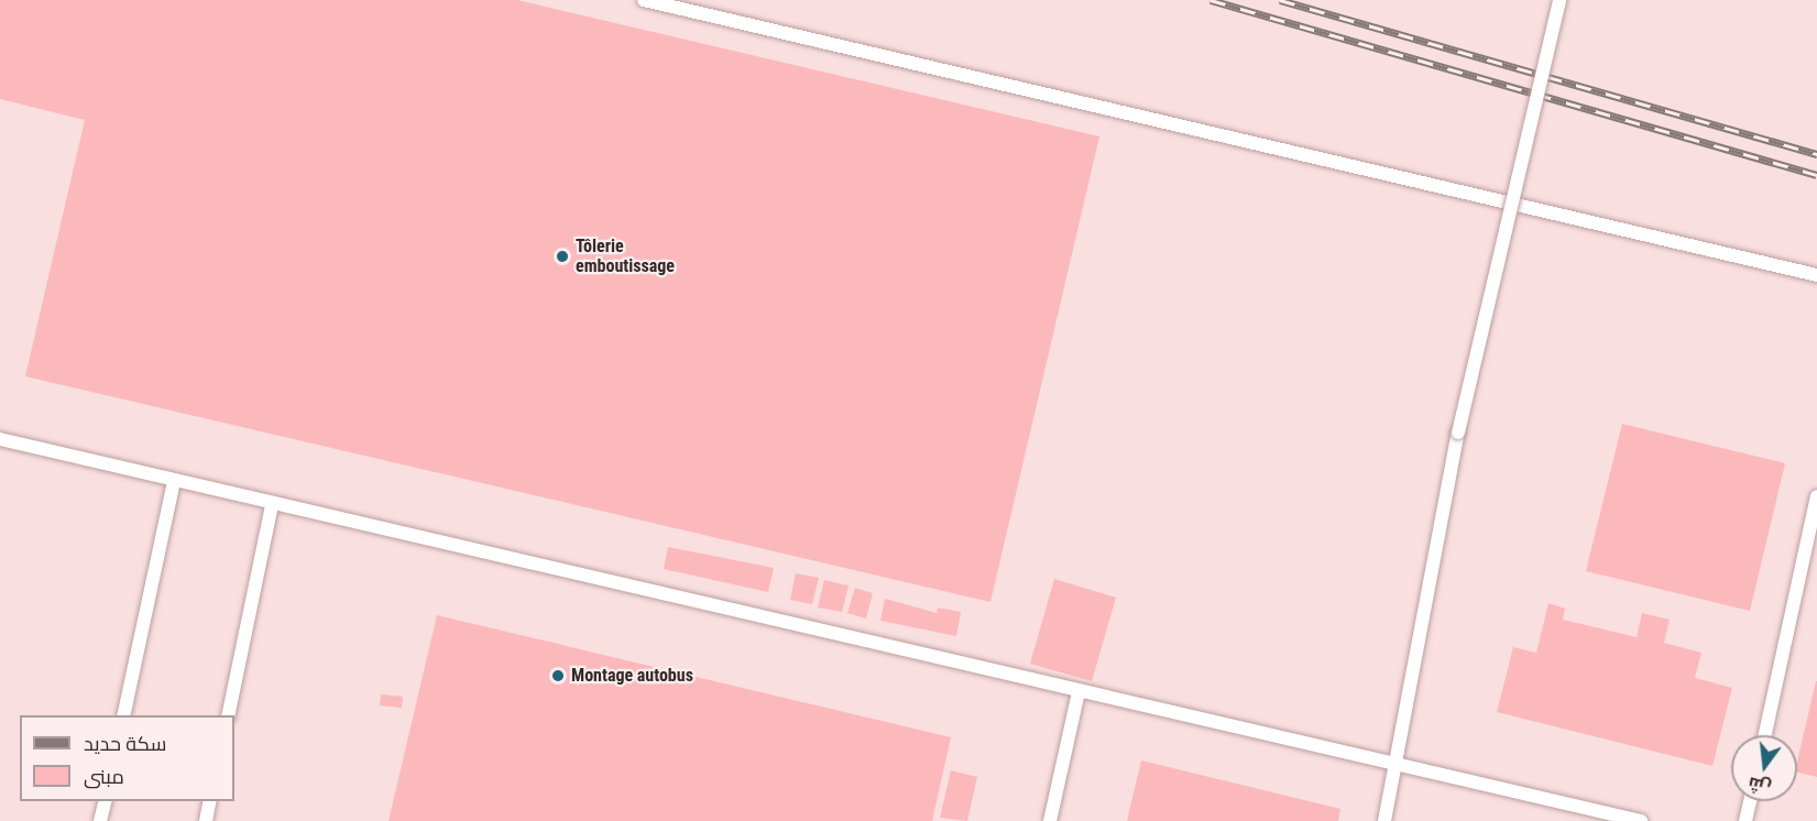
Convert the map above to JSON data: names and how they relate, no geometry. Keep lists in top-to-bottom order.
{
  "places": ["Tôlerie emboutissage", "Montage autobus"],
  "legend": ["سكة حديد", "مبنى"],
  "north": "bottom"
}
